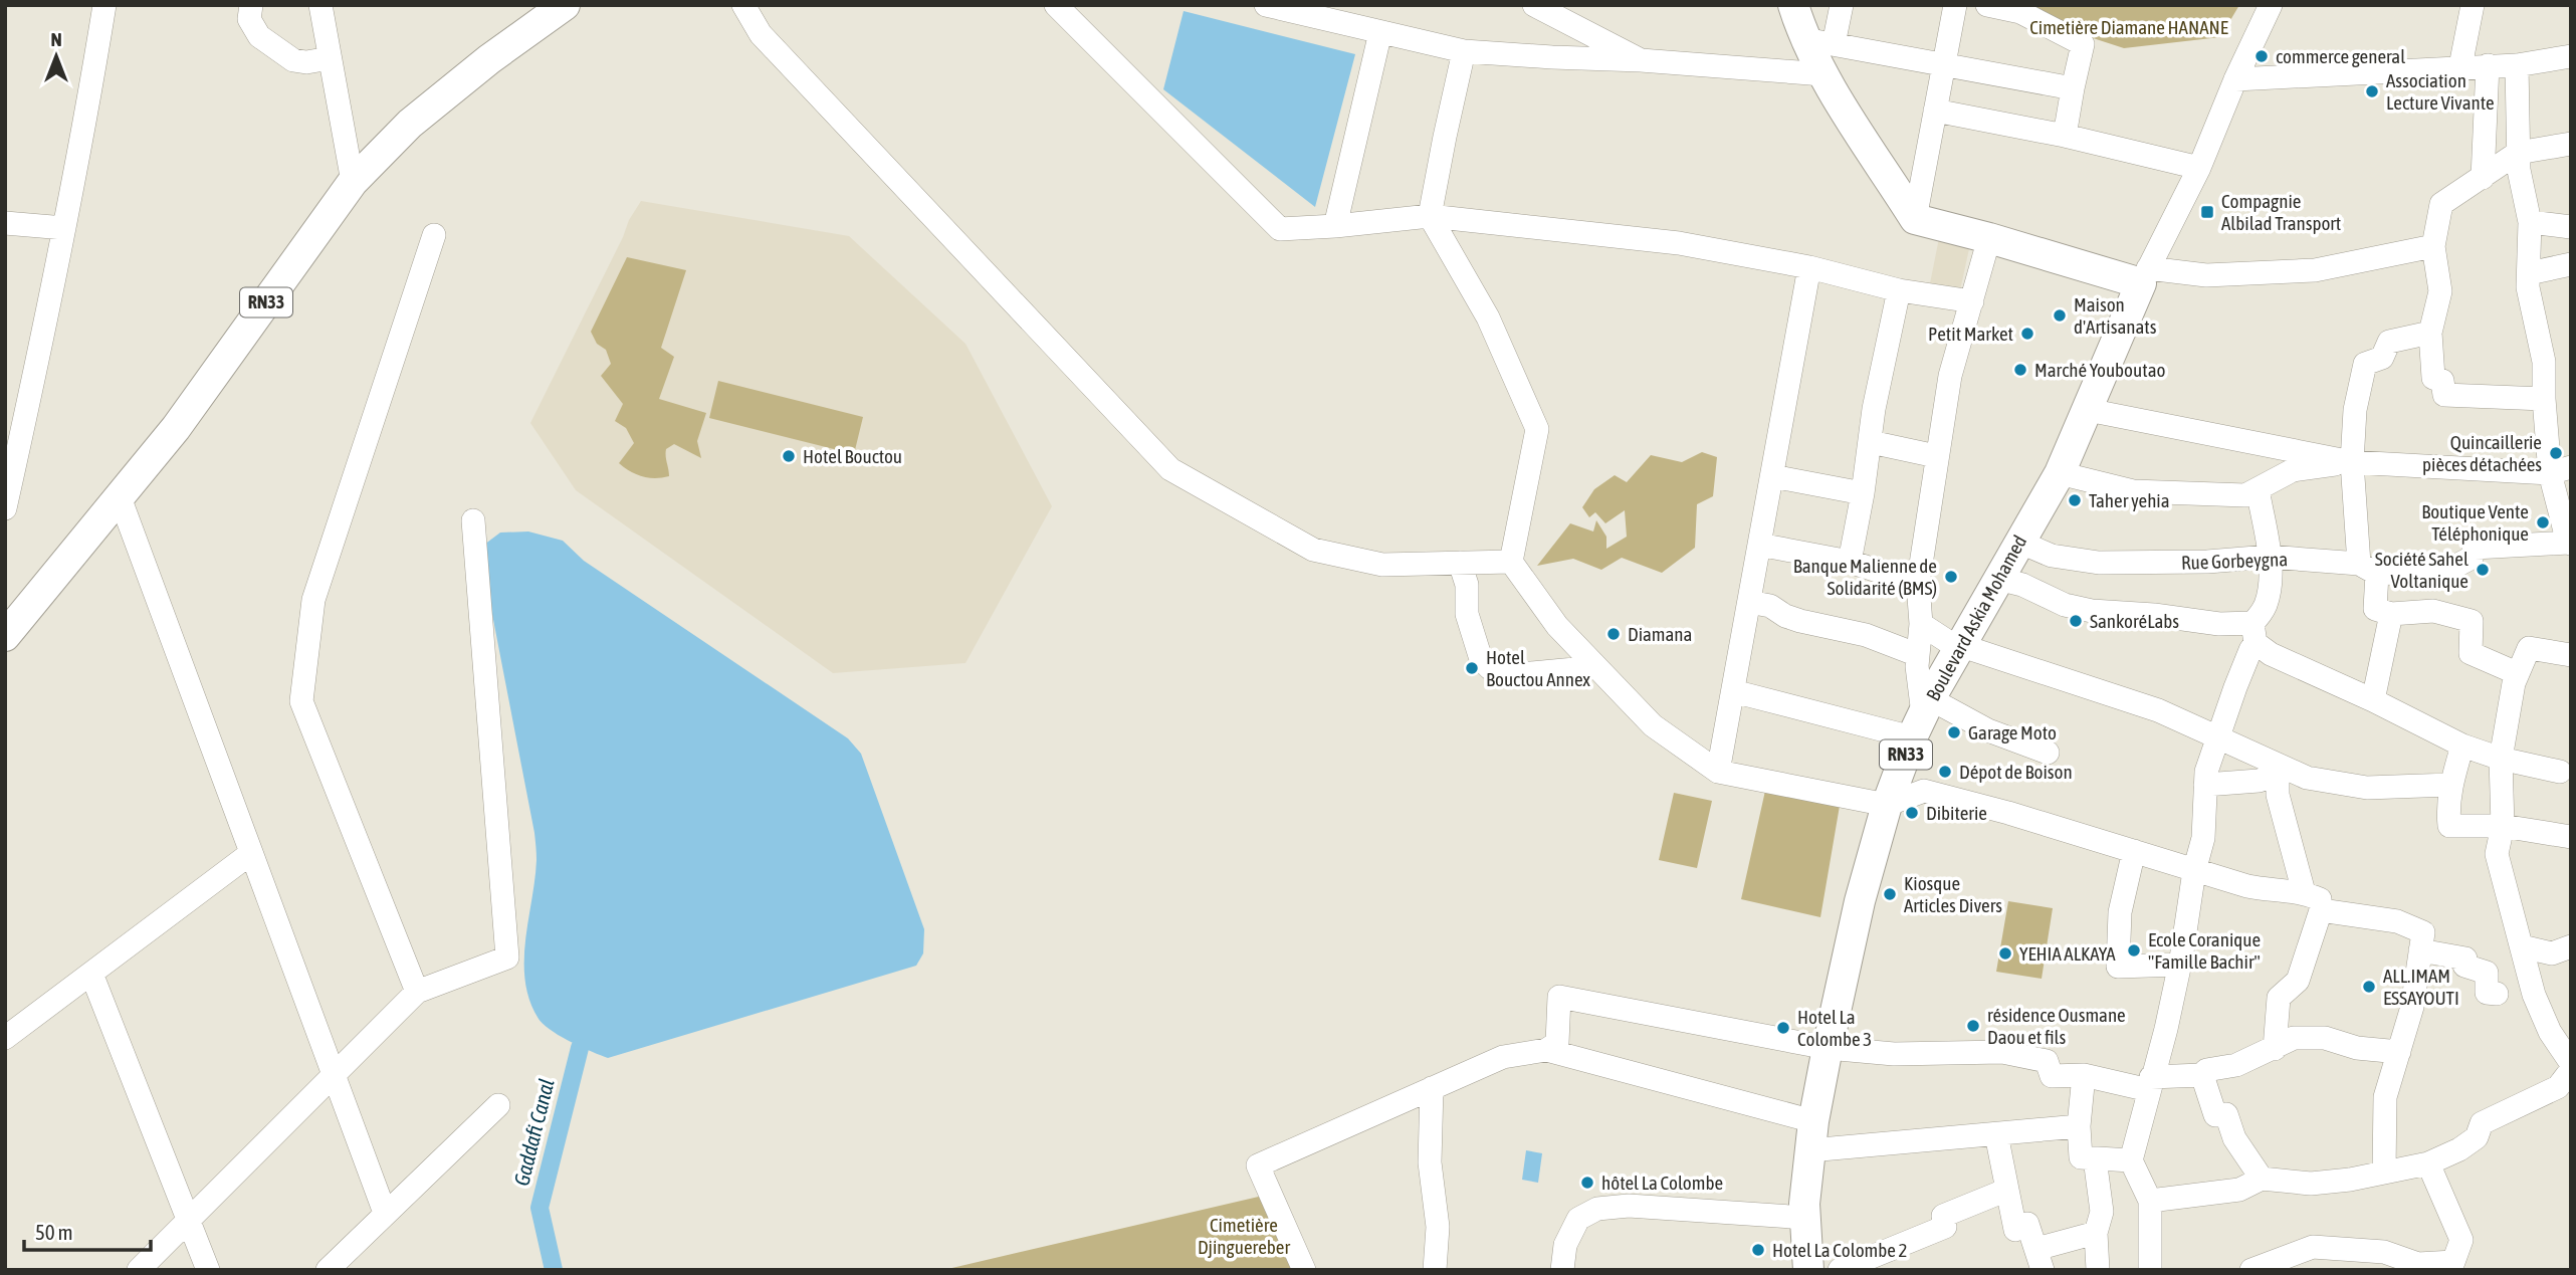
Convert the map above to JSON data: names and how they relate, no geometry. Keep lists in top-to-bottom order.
{
  "streets": {
    "main road": ["RN33", "Boulevard Askia Mohamed"],
    "street": ["Rue Gorbeygna"]
  },
  "crossings": [
    ["Rue Gorbeygna", "Boulevard Askia Mohamed"]
  ],
  "water": ["Gaddafi Canal"],
  "parks": ["Cimetière Diamane HANANE", "Cimetière Djinguereber"],
  "places": {
    "other": [
      "commerce general",
      "Association Lecture Vivante",
      "Maison d'Artisanats",
      "Petit Market",
      "Marché Youboutao",
      "Quincaillerie pièces détachées",
      "Hotel Bouctou",
      "Taher yehia",
      "Boutique Vente Téléphonique",
      "Société Sahel Voltanique",
      "Banque Malienne de Solidarité (BMS)",
      "SankoréLabs",
      "Diamana",
      "Hotel Bouctou Annex",
      "Garage Moto",
      "Dépot de Boison",
      "Dibiterie",
      "Kiosque Articles Divers",
      "Ecole Coranique \"Famille Bachir\"",
      "YEHIA ALKAYA",
      "ALL.IMAM ESSAYOUTI",
      "résidence Ousmane Daou et fils",
      "Hotel La Colombe 3",
      "hôtel La Colombe",
      "Hotel La Colombe 2"
    ],
    "transit": ["Compagnie Albilad Transport"]
  },
  "scale_bar": "50 m",
  "north": "top"
}
